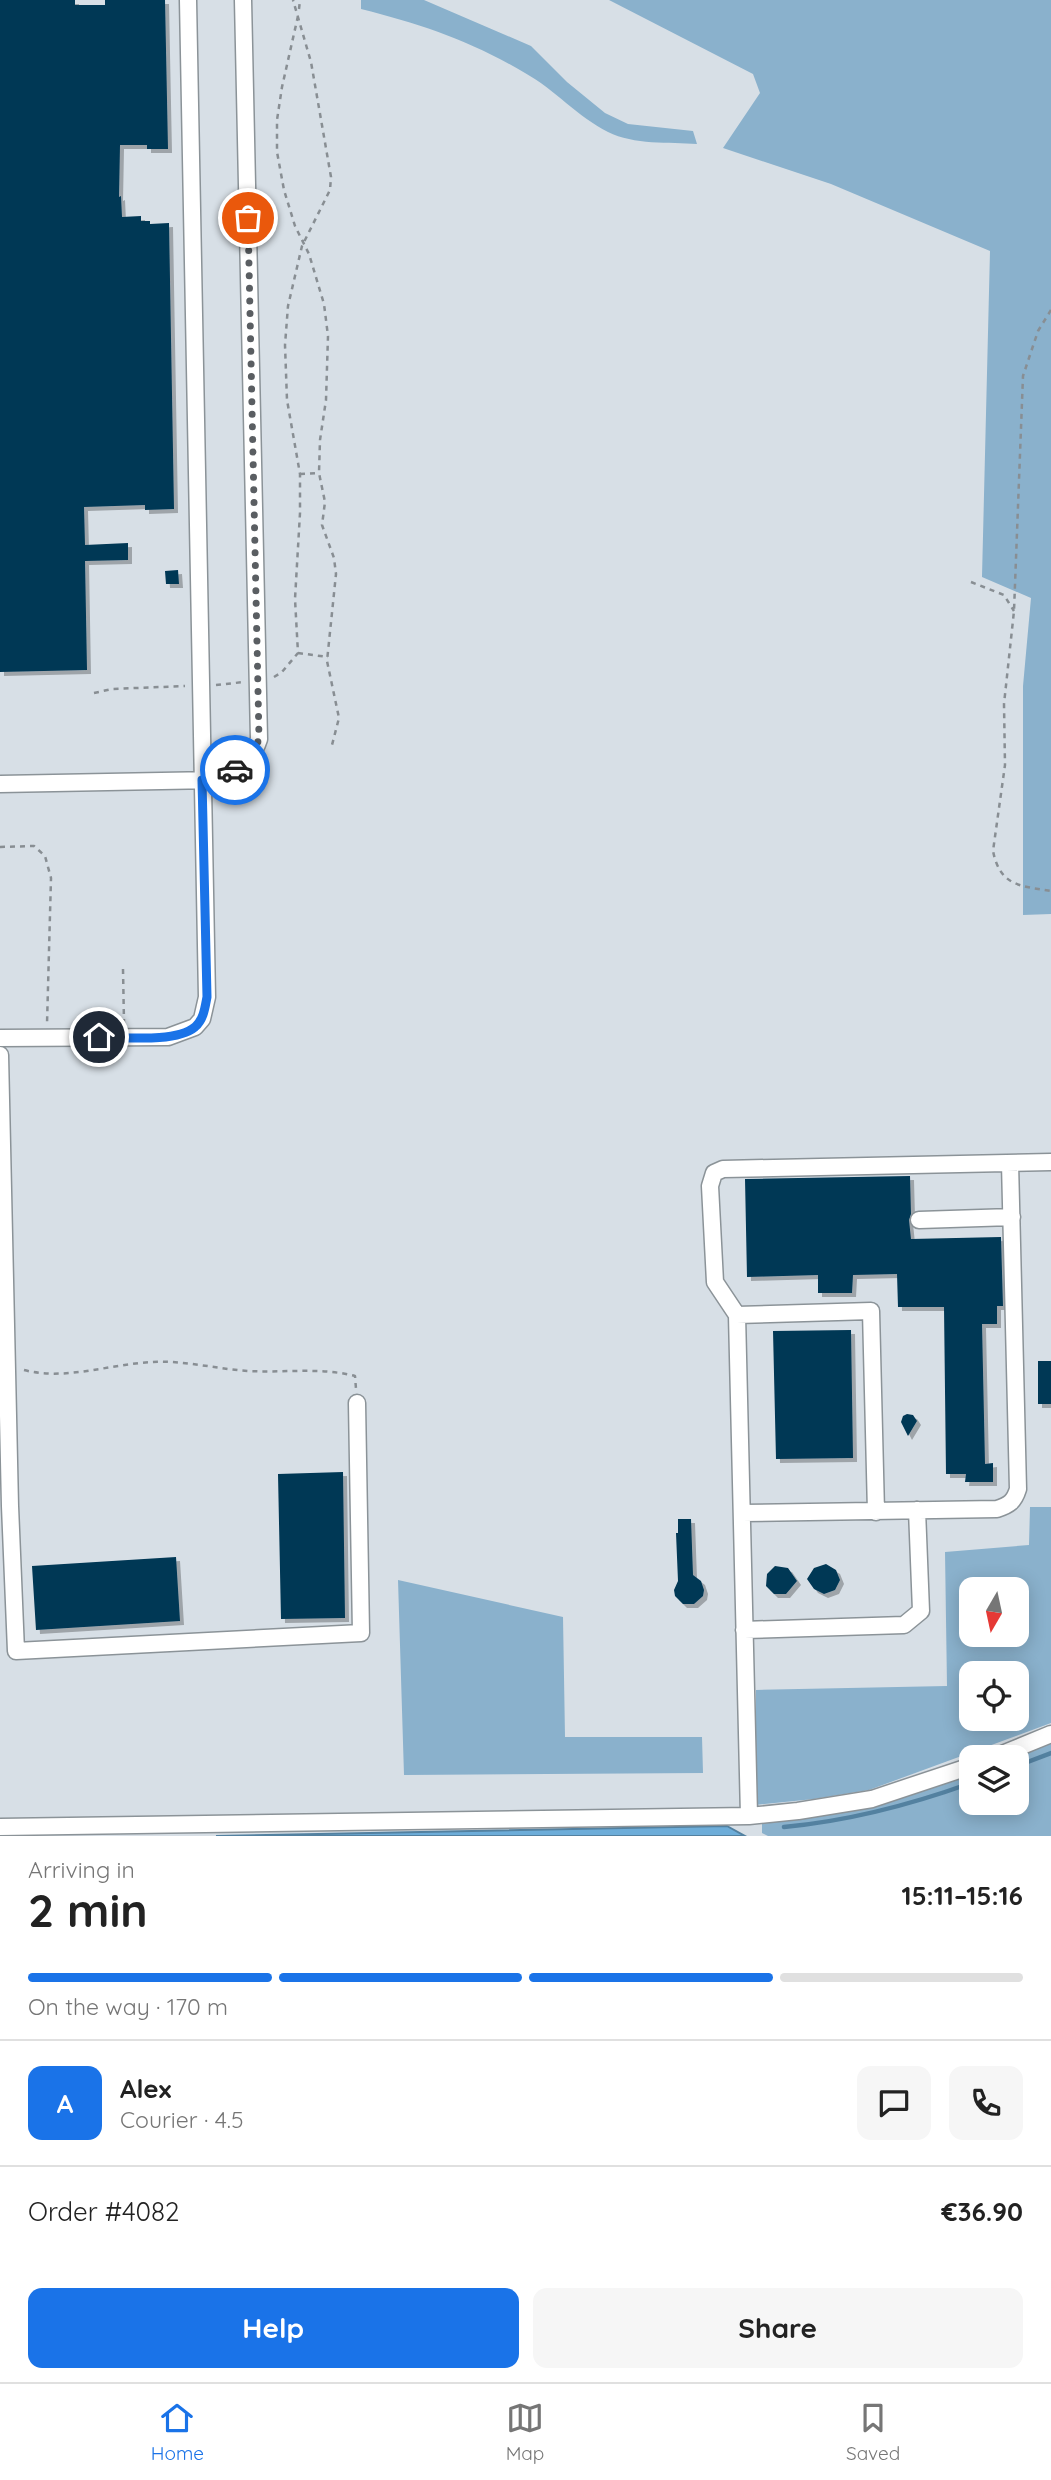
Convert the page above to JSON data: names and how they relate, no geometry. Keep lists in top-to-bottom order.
{
  "north": "bottom",
  "page": {
    "heading": ["2 min", "Arriving in", "15:11–15:16"],
    "panel": [
      "Alex",
      "Courier · 4.5",
      "Order #4082",
      "€36.90"
    ],
    "bar": "On the way · 170 m",
    "round": "A",
    "buttons": ["Help", "Share"],
    "tabs": ["Home", "Map", "Saved"]
  }
}
